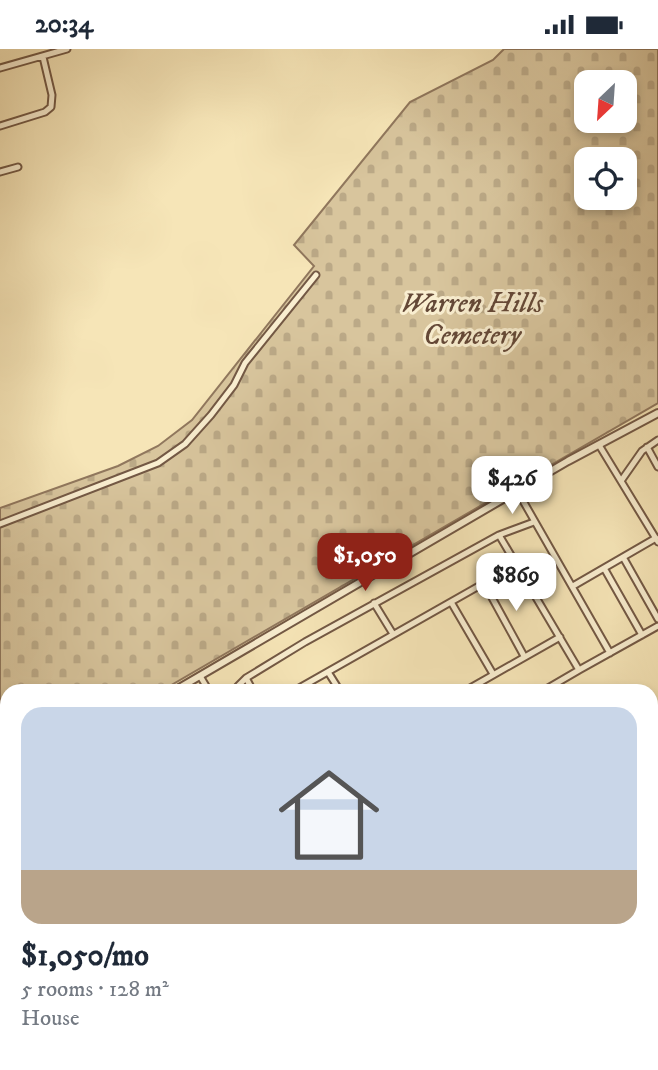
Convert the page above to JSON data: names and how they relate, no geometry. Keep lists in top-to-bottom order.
{
  "parks": ["Warren Hills Cemetery"],
  "north": "bottom left",
  "page": {
    "status": "20:34",
    "price": ["$426", "$1,050", "$869"],
    "list": [
      {
        "name": "$1,050/mo",
        "note": "5 rooms · 128 m² · House"
      }
    ]
  }
}
